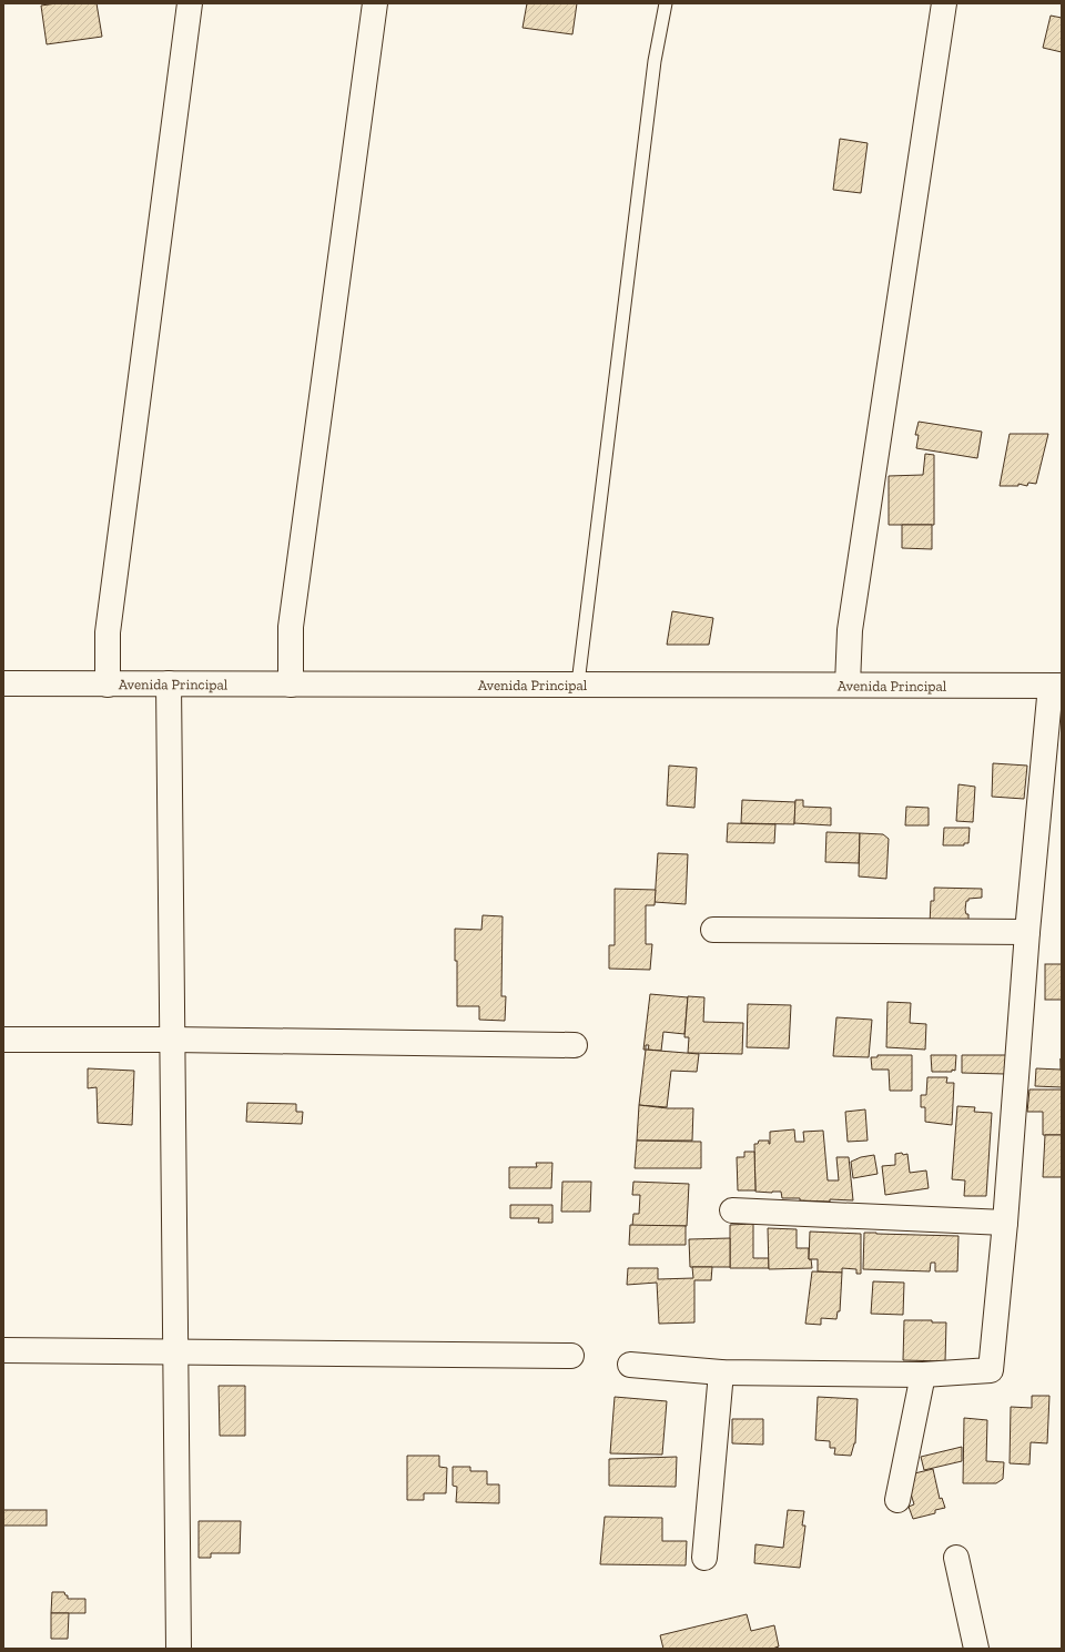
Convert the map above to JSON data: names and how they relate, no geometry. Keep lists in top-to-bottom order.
{
  "streets": {
    "street": ["Avenida Principal"]
  }
}
